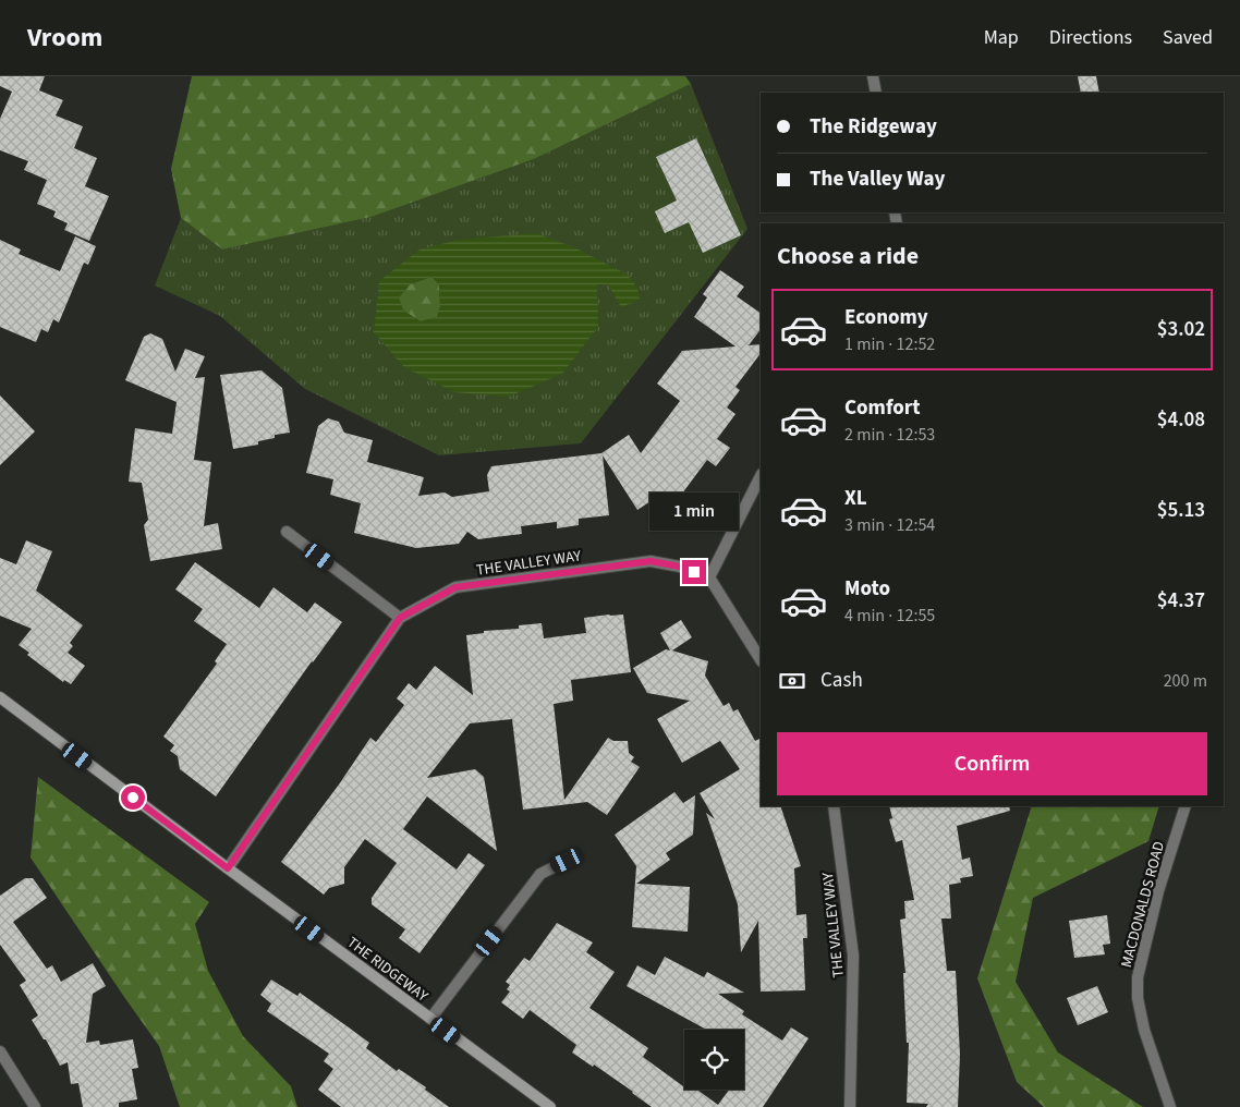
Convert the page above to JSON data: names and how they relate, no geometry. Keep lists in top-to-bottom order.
{
  "streets": {
    "street": ["THE VALLEY WAY", "MACDONALDS ROAD", "THE RIDGEWAY"]
  },
  "crossings": [
    ["THE VALLEY WAY", "THE RIDGEWAY"]
  ],
  "page": {
    "header": "Vroom",
    "nav": ["Map", "Directions", "Saved"],
    "banner": ["The Ridgeway", "The Valley Way"],
    "heading": "Choose a ride",
    "list": [
      {
        "name": "Economy",
        "note": "1 min · 12:52",
        "value": "$3.02"
      },
      {
        "name": "Comfort",
        "note": "2 min · 12:53",
        "value": "$4.08"
      },
      {
        "name": "XL",
        "note": "3 min · 12:54",
        "value": "$5.13"
      },
      {
        "name": "Moto",
        "note": "4 min · 12:55",
        "value": "$4.37"
      }
    ],
    "bubble": "1 min",
    "pay": ["Cash", "200 m"],
    "buttons": "Confirm"
  }
}
